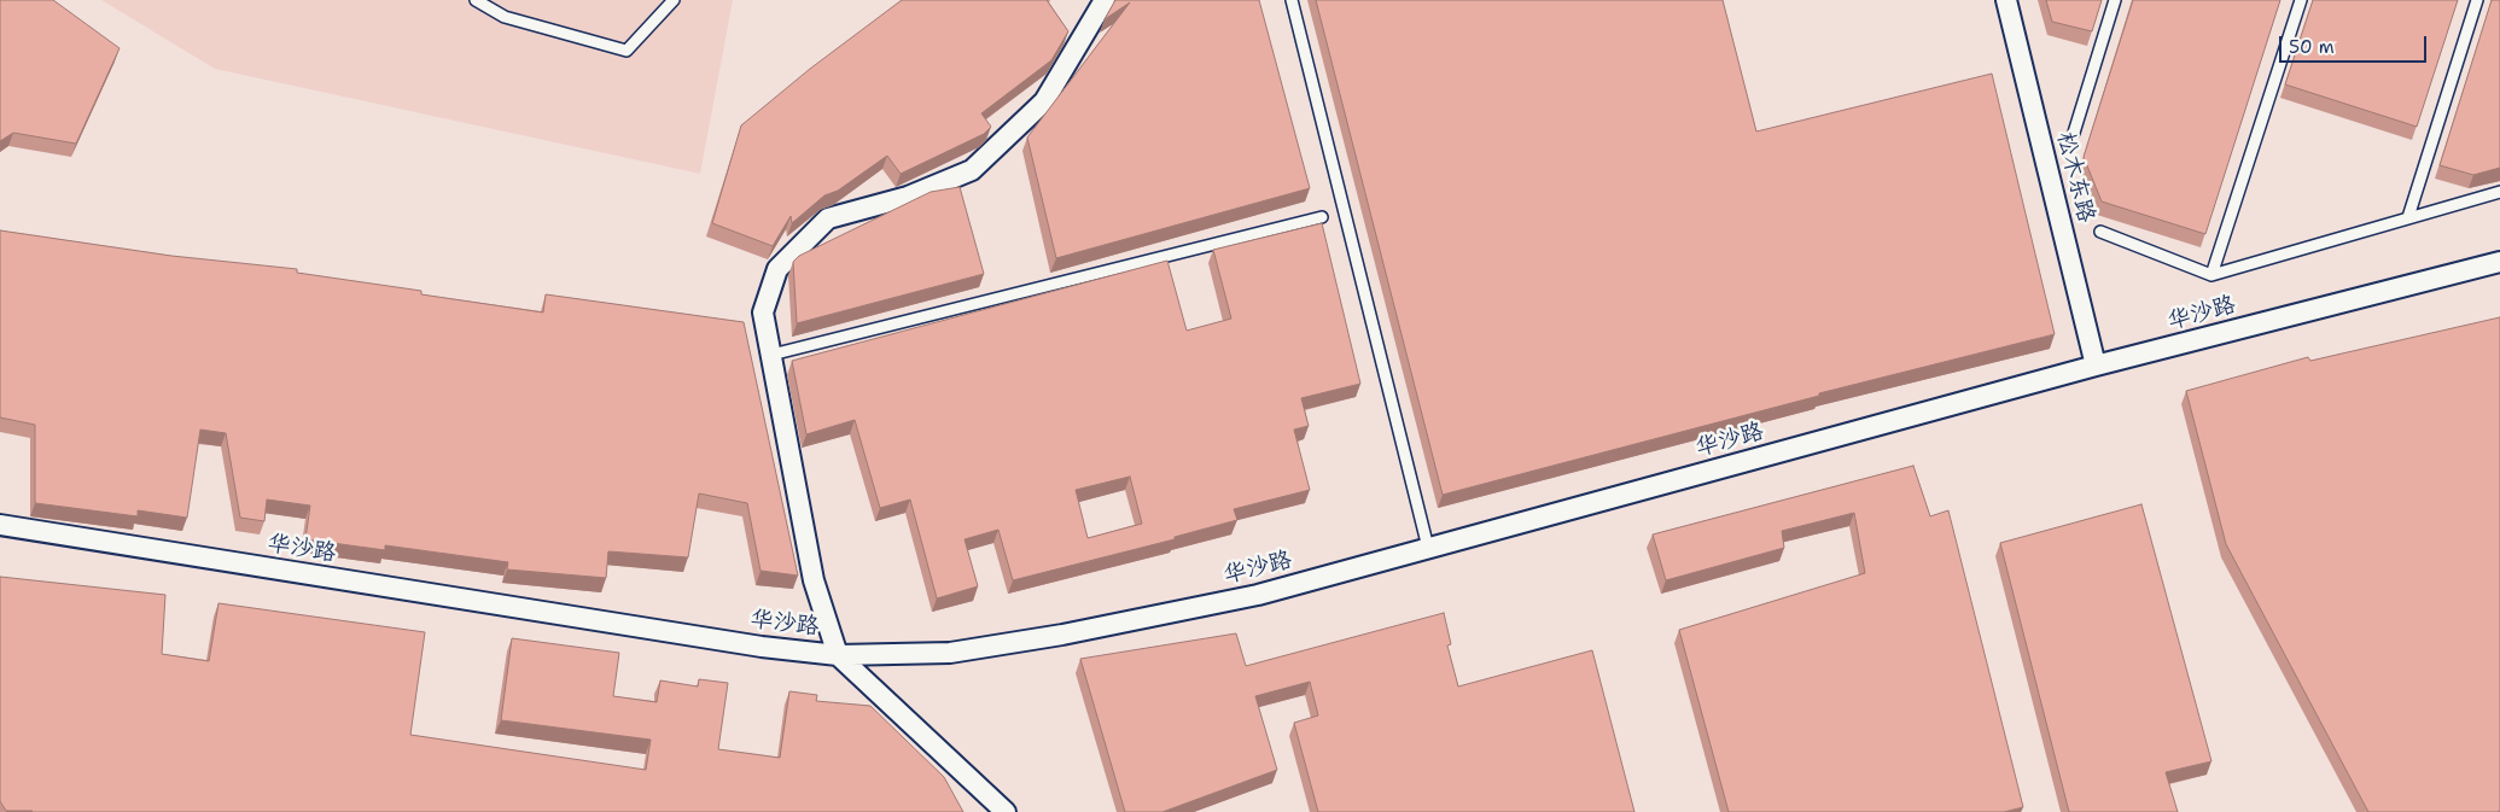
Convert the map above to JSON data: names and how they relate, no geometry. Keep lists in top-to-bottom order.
{
  "streets": {
    "street": ["松木东路", "华沙路"]
  },
  "crossings": [
    ["松木东路", "华沙路"]
  ],
  "scale_bar": "50 m"
}
